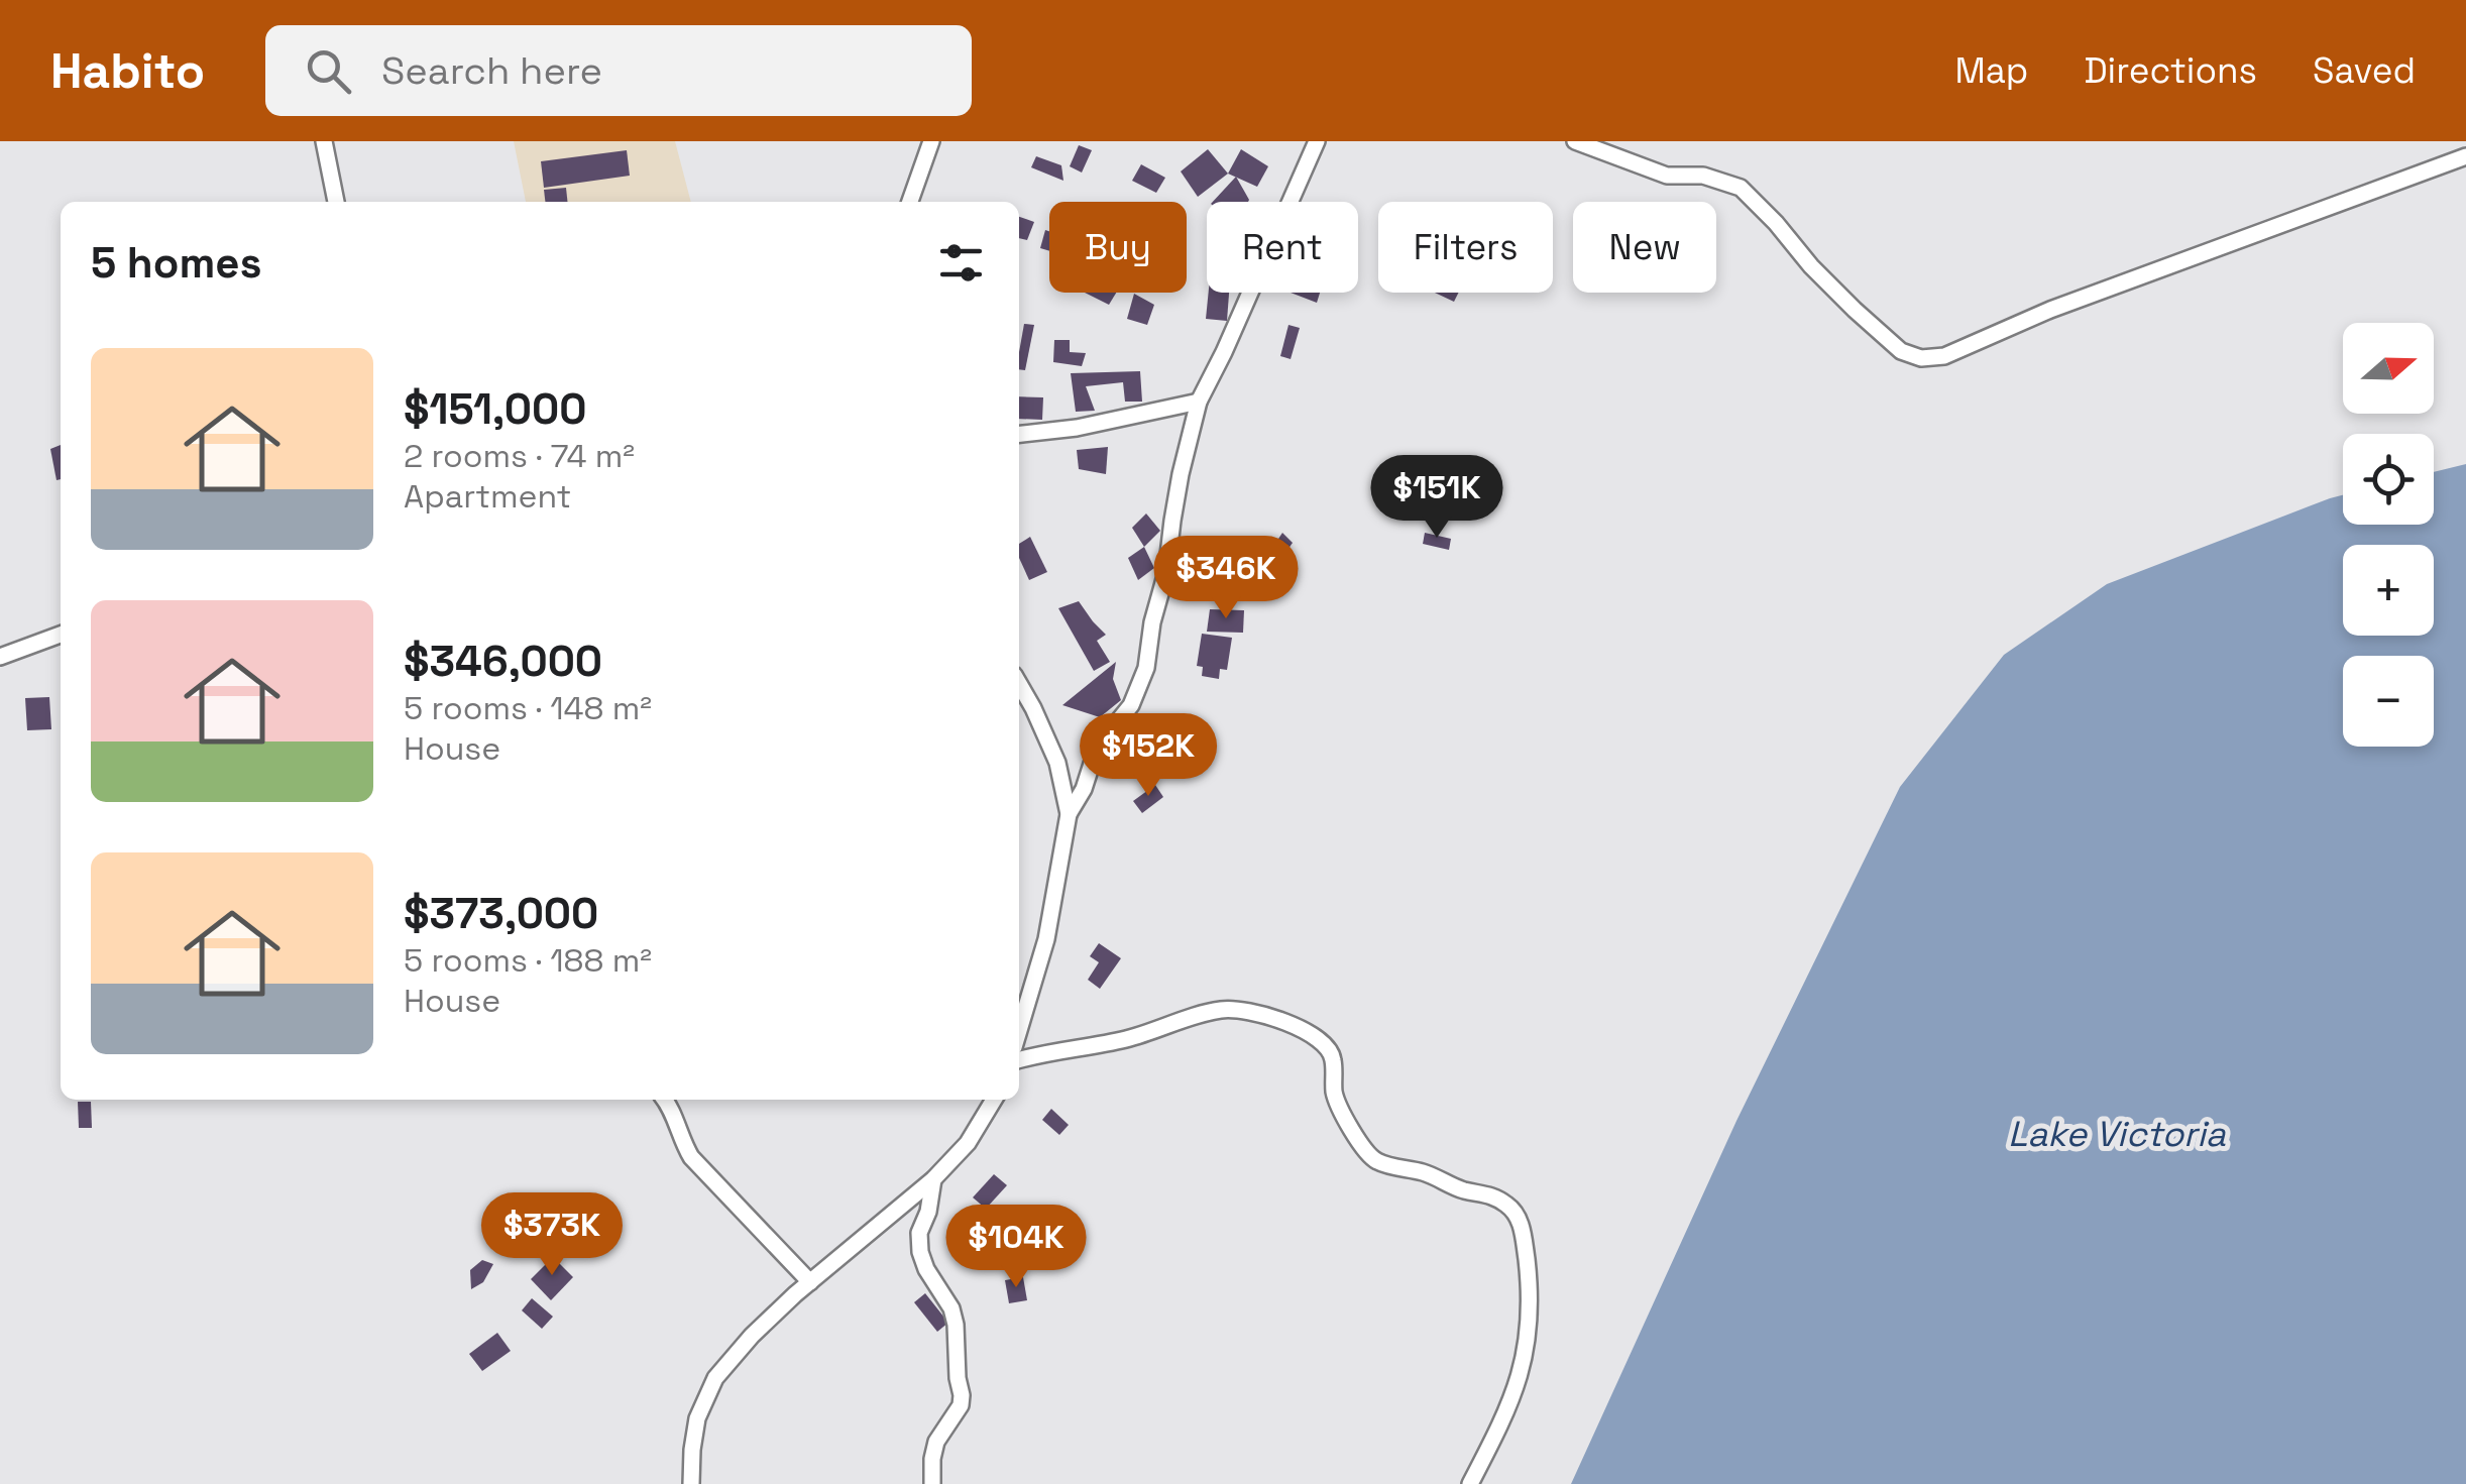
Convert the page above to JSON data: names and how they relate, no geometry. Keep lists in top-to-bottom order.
{
  "water": ["Lake Victoria"],
  "north": "right",
  "page": {
    "header": "Habito",
    "search": "Search here",
    "nav": ["Map", "Directions", "Saved"],
    "chip": [
      "Buy",
      "Rent",
      "Filters",
      "New"
    ],
    "heading": "5 homes",
    "map_buttons": ["+", "−"],
    "list": [
      {
        "name": "$151,000",
        "note": "2 rooms · 74 m² · Apartment"
      },
      {
        "name": "$346,000",
        "note": "5 rooms · 148 m² · House"
      },
      {
        "name": "$373,000",
        "note": "5 rooms · 188 m² · House"
      }
    ],
    "price": [
      "$151K",
      "$346K",
      "$152K",
      "$373K",
      "$104K"
    ]
  }
}
